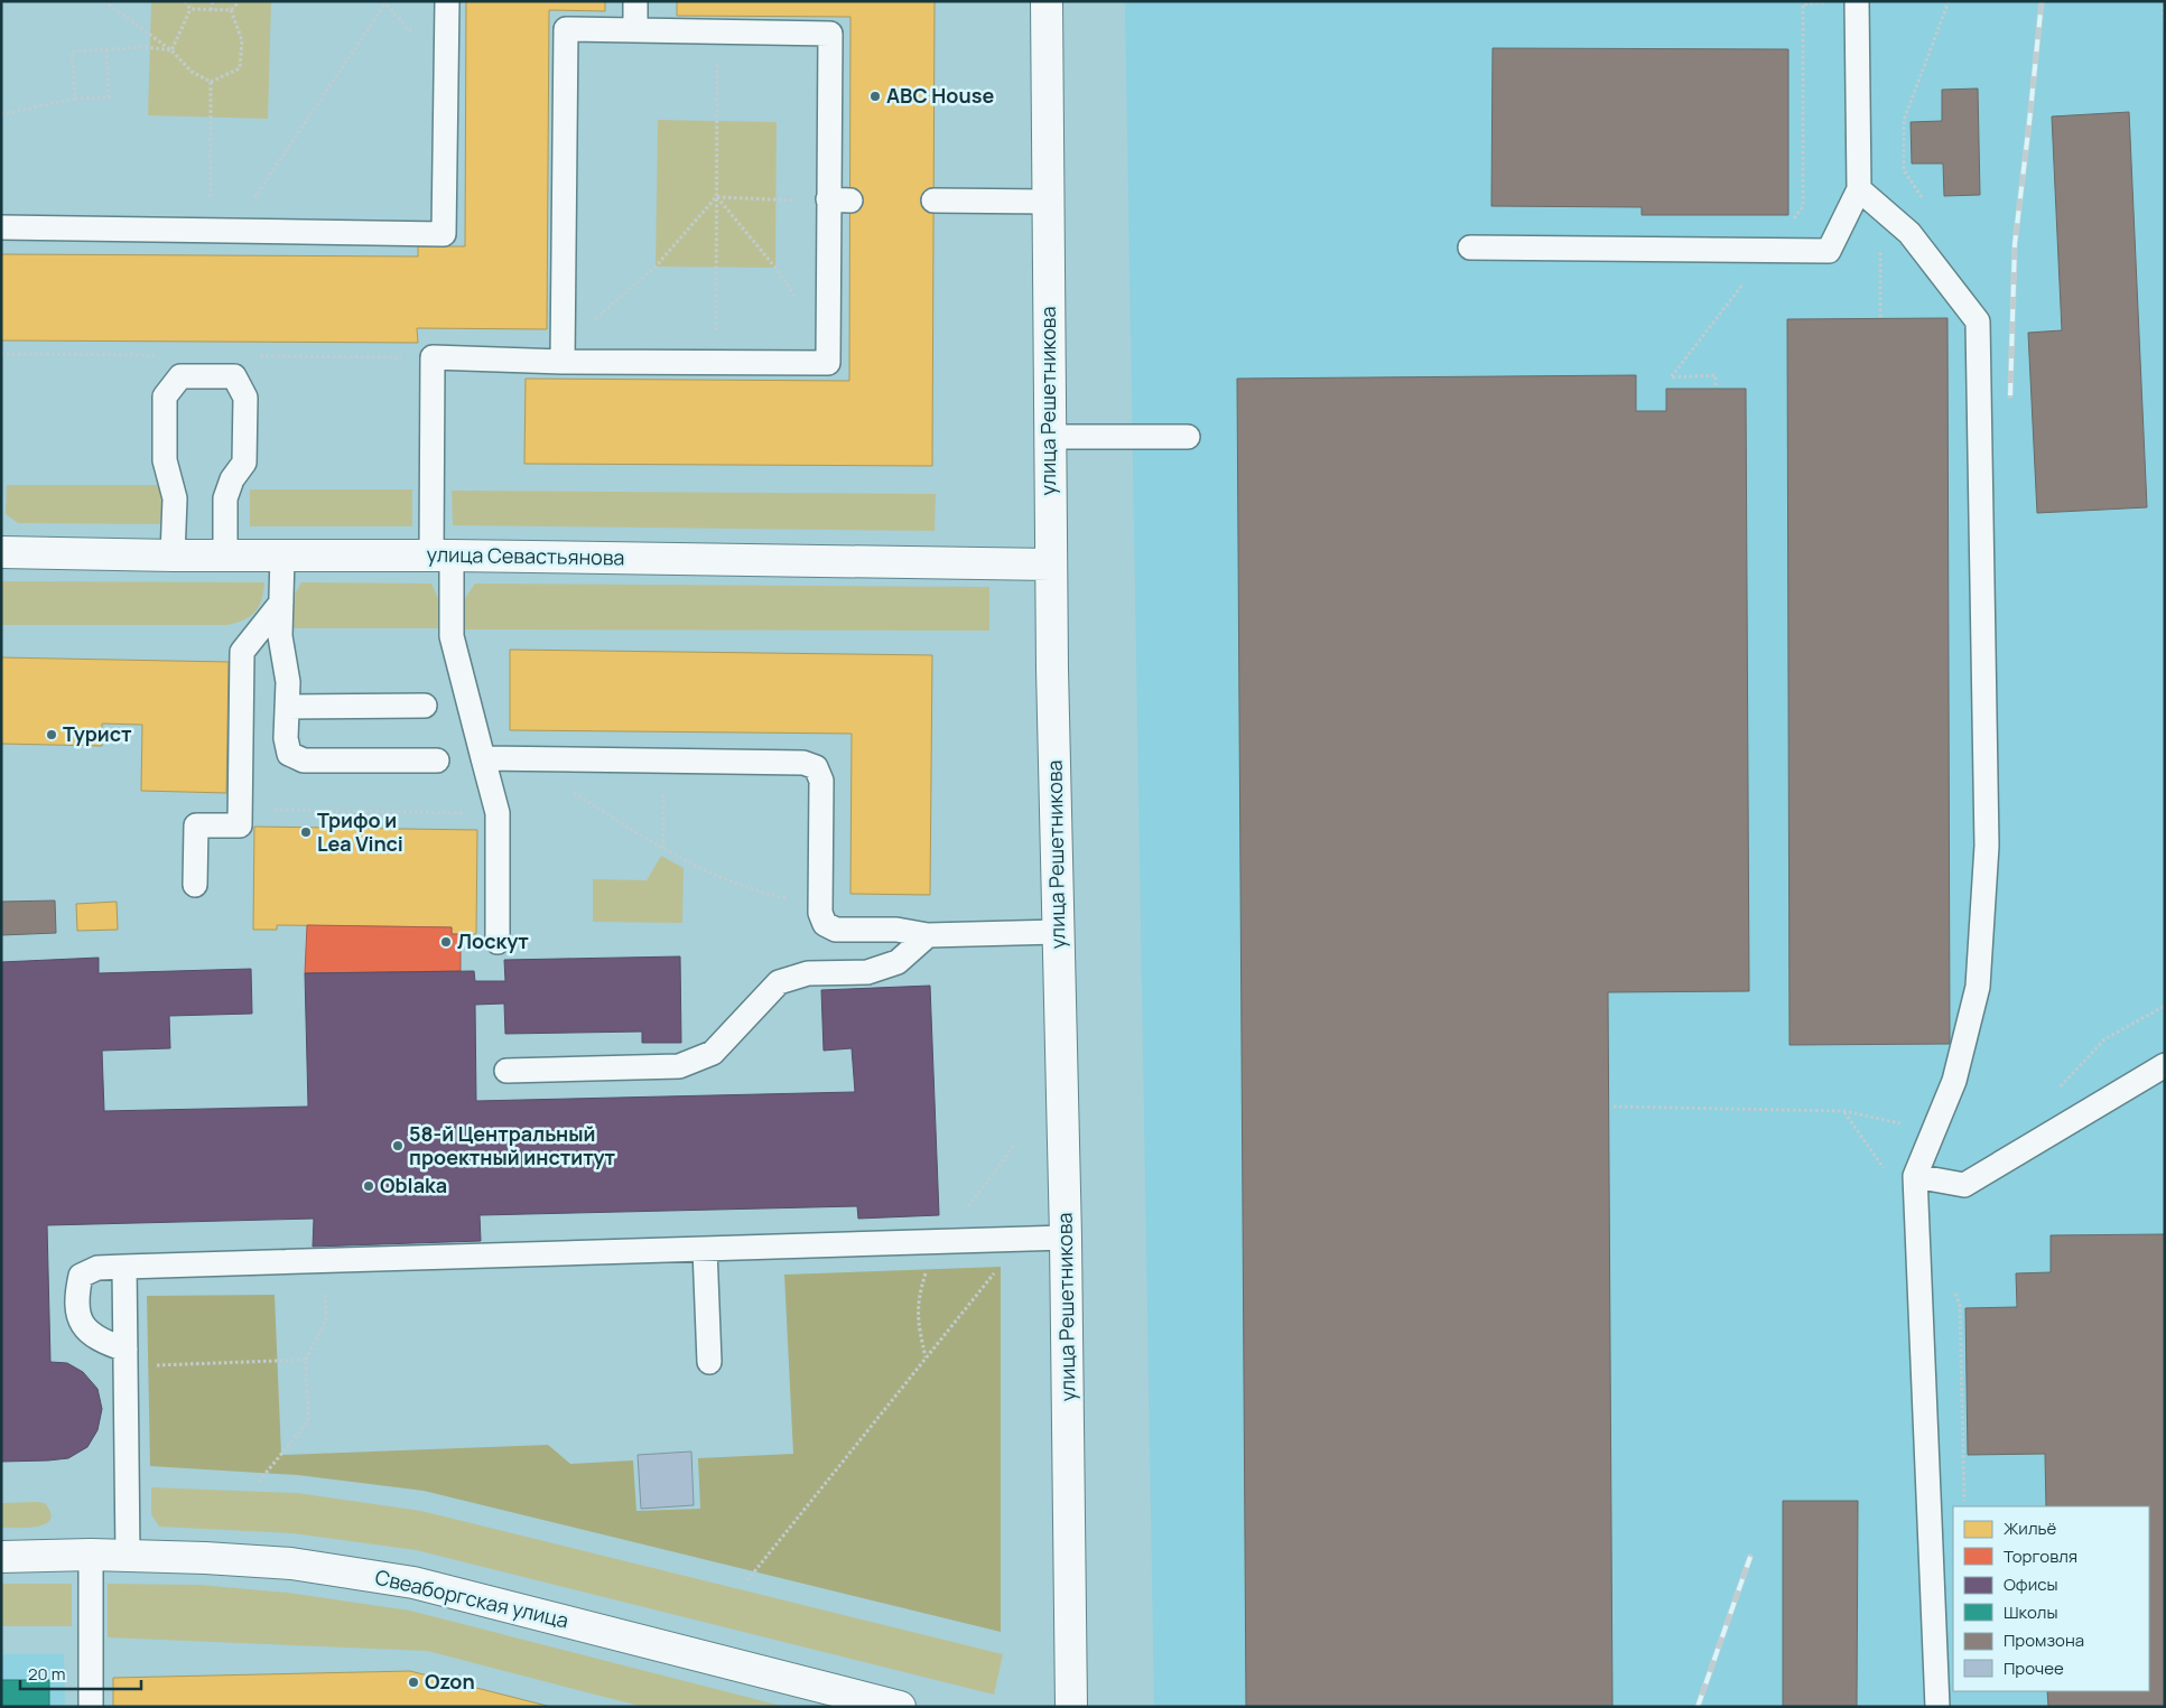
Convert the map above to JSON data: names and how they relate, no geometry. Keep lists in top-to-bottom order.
{
  "streets": {
    "street": ["улица Решетникова", "улица Севастьянова", "Свеаборгская улица"]
  },
  "crossings": [
    ["улица Решетникова", "улица Севастьянова"]
  ],
  "places": [
    "ABC House",
    "Турист",
    "Трифо и Lea Vinci",
    "Лоскут",
    "58-й Центральный проектный институт",
    "Oblaka",
    "Ozon"
  ],
  "legend": [
    "Жильё",
    "Торговля",
    "Офисы",
    "Школы",
    "Промзона",
    "Прочее"
  ],
  "scale_bar": "20 m"
}
